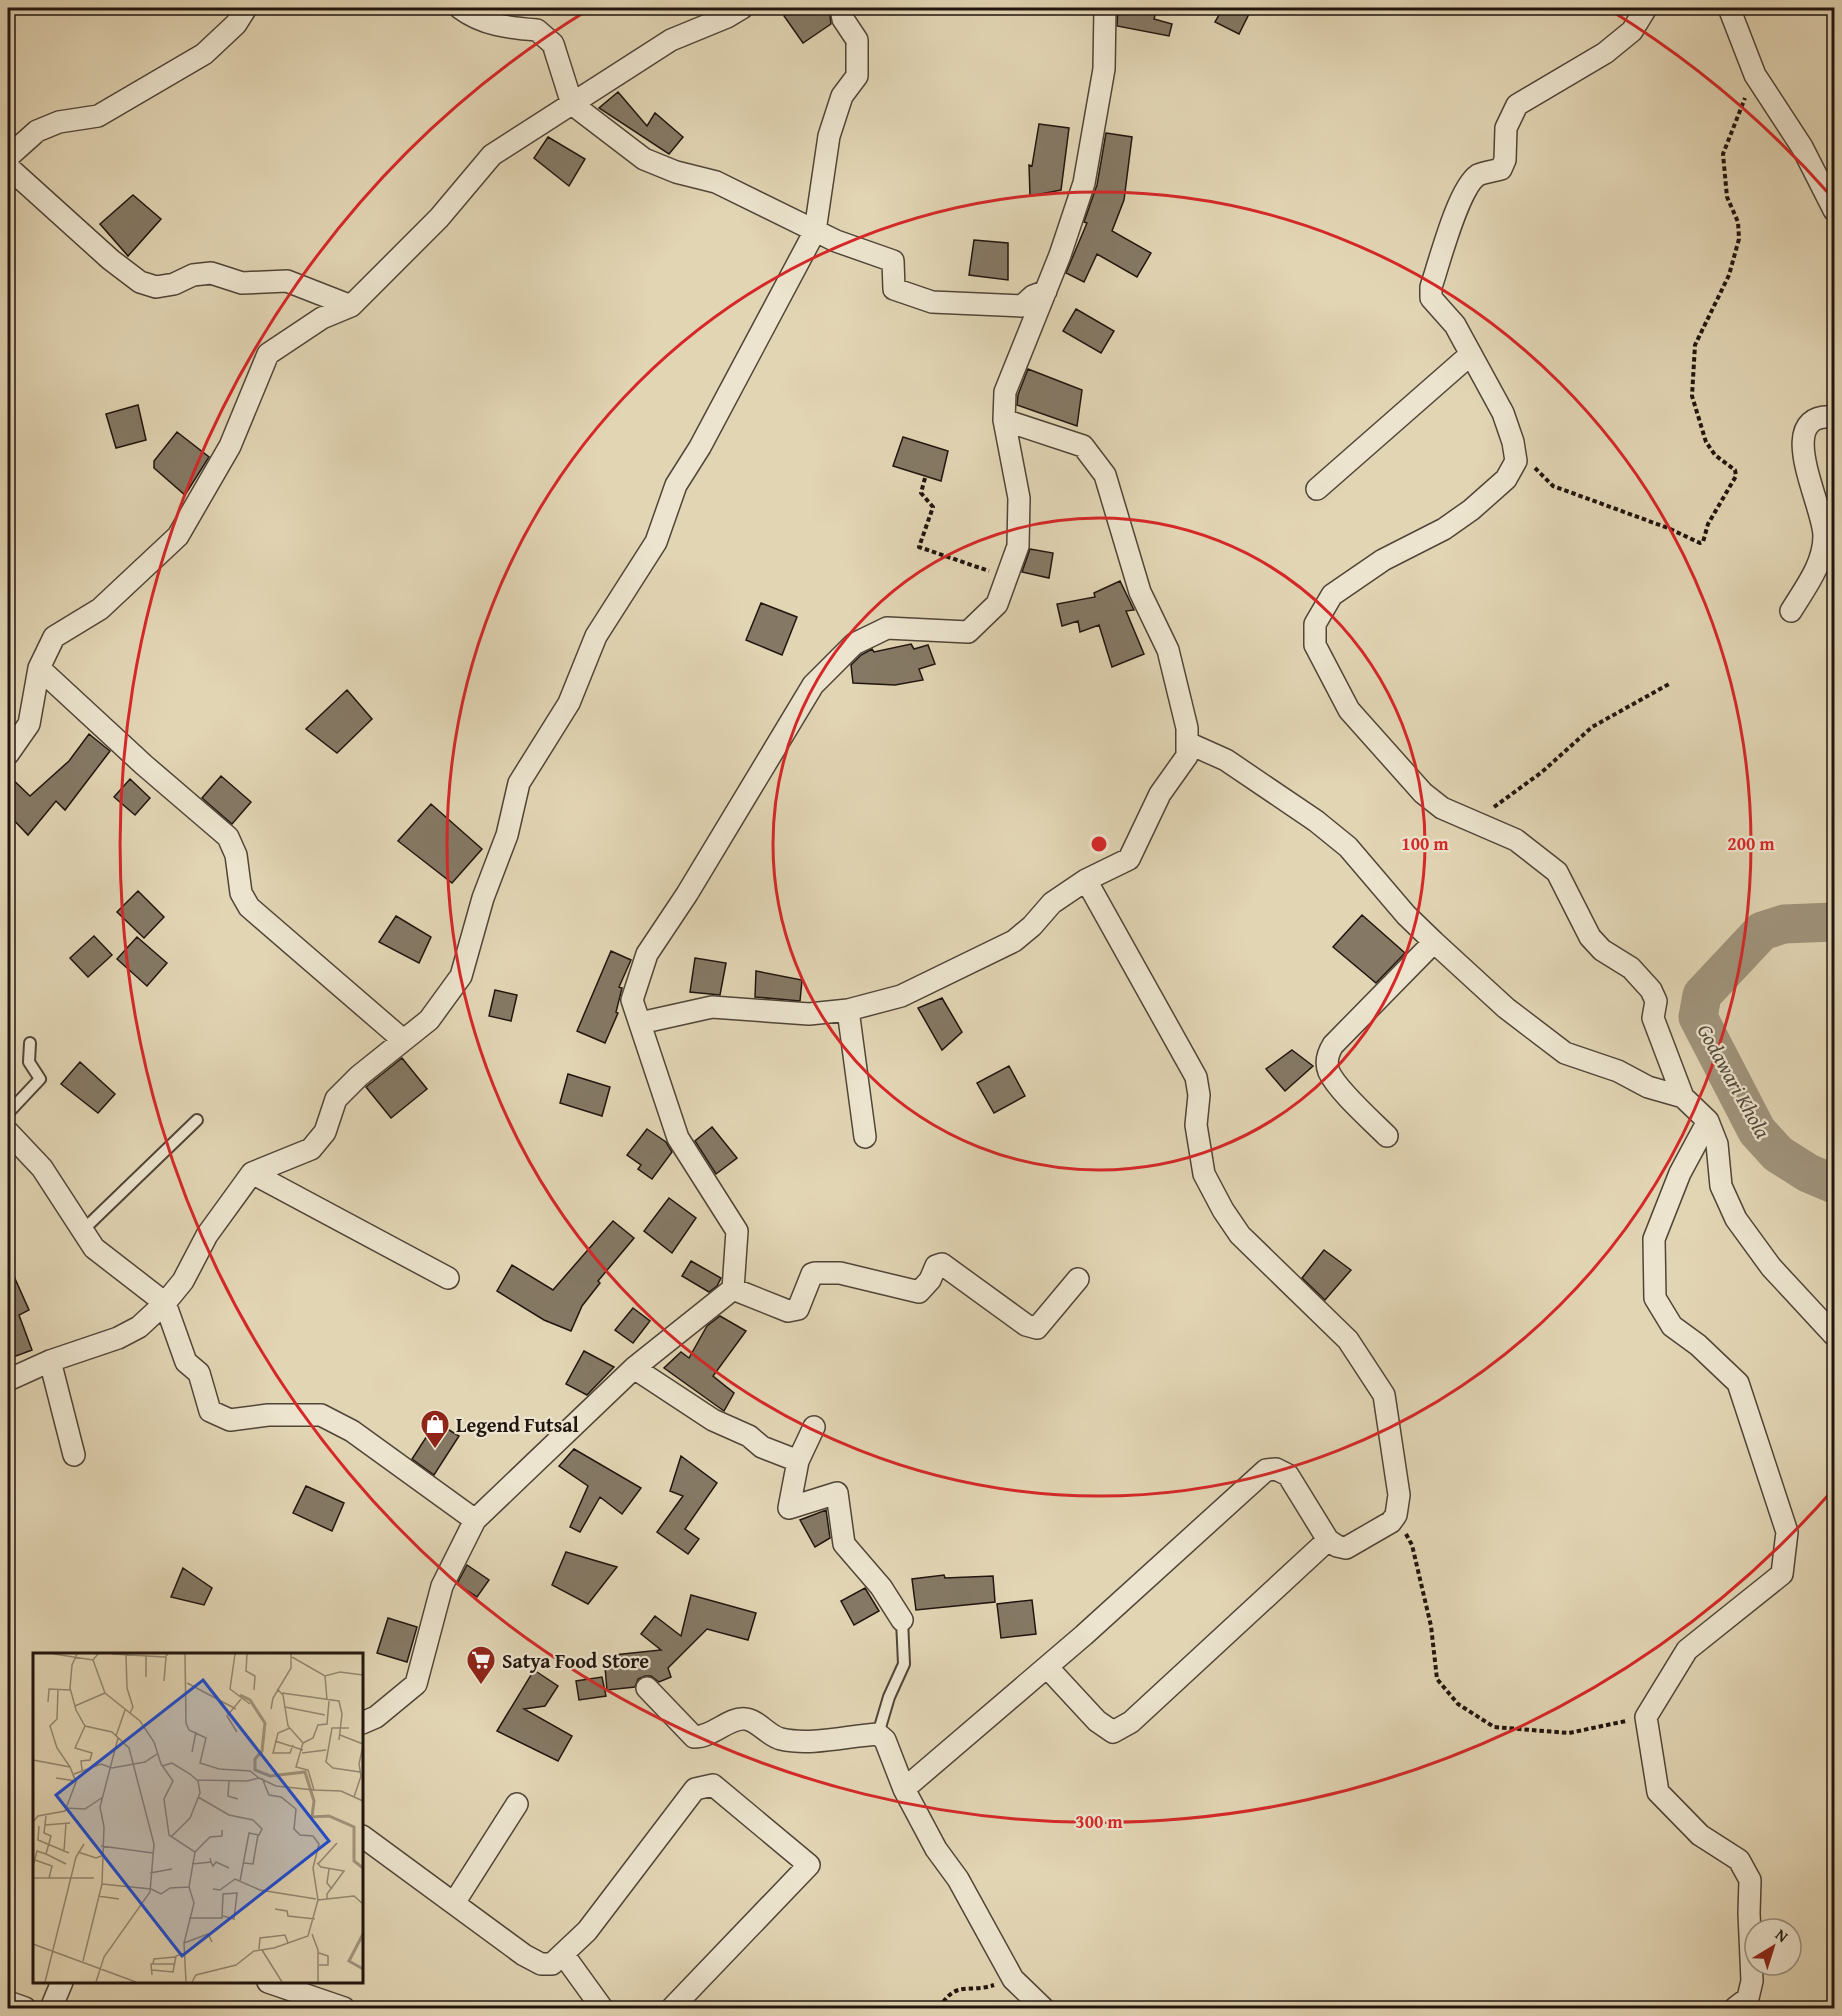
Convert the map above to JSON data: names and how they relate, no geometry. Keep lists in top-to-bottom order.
{
  "water": ["Godawari Khola"],
  "places": {
    "shop": ["Legend Futsal"],
    "supermarket": ["Satya Food Store"]
  },
  "north": "top right",
  "rings": ["100 m", "200 m", "300 m"]
}
